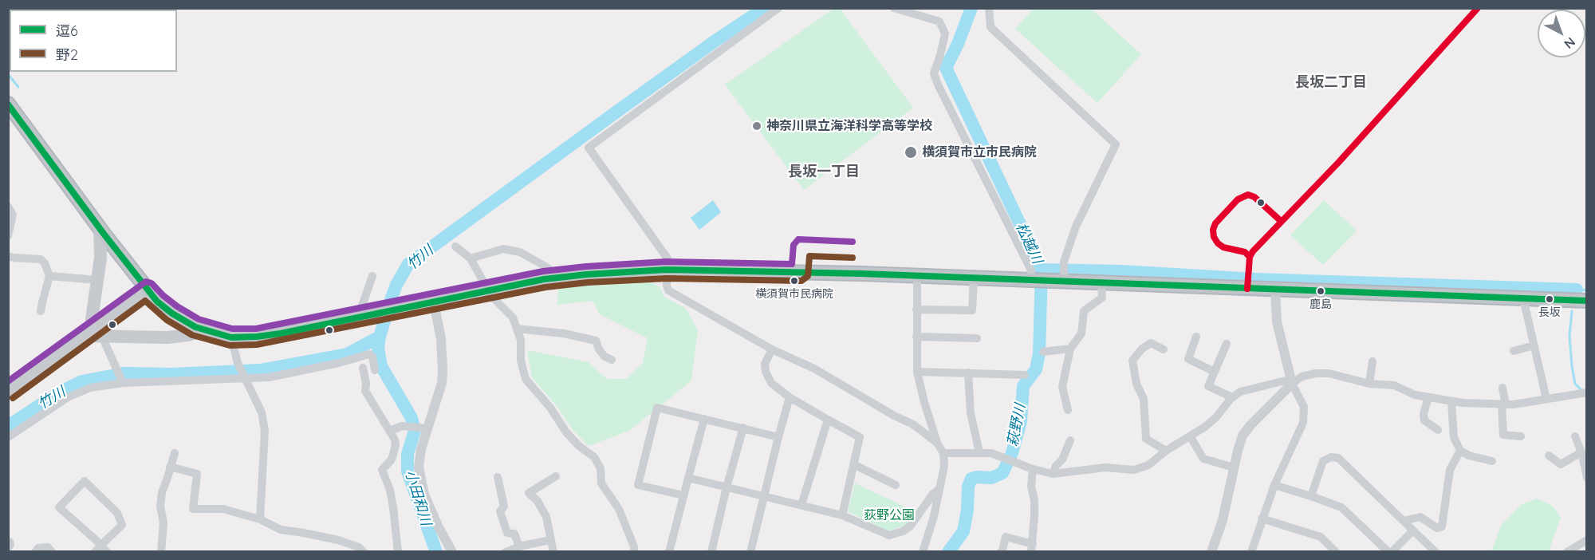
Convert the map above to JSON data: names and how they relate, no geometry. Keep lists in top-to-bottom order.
{
  "districts": ["長坂二丁目", "長坂一丁目"],
  "water": [
    "松越川",
    "竹川",
    "萩野川",
    "小田和川"
  ],
  "parks": ["荻野公園"],
  "places": [
    "神奈川県立海洋科学高等学校",
    "横須賀市立市民病院",
    "横須賀市民病院",
    "鹿島",
    "長坂"
  ],
  "lines": ["transit line 逗6", "transit line 野2"],
  "legend": ["逗6", "野2"],
  "north": "bottom right"
}
